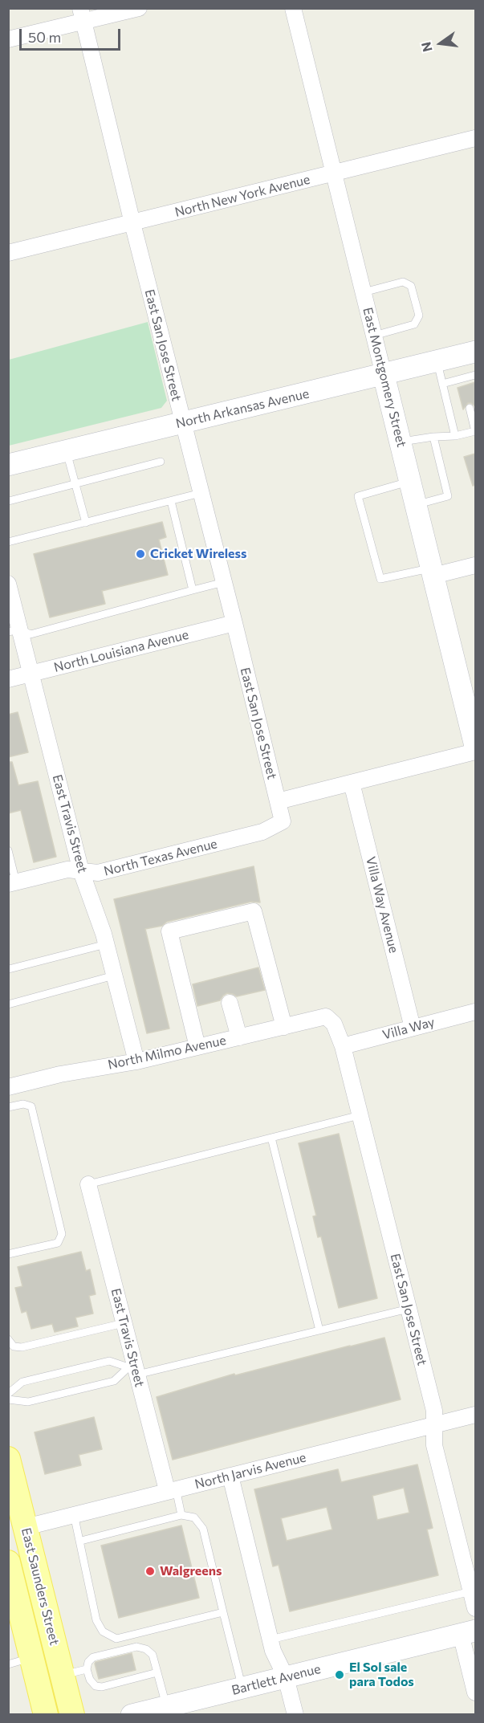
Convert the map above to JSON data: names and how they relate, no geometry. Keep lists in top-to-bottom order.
{
  "streets": {
    "main road": [
      "East Montgomery Street",
      "North Arkansas Avenue",
      "East Saunders Street",
      "Bartlett Avenue"
    ],
    "street": [
      "North New York Avenue",
      "East San Jose Street",
      "North Louisiana Avenue",
      "East Travis Street",
      "North Texas Avenue",
      "Villa Way Avenue",
      "Villa Way",
      "North Milmo Avenue",
      "North Jarvis Avenue"
    ]
  },
  "crossings": [
    ["North New York Avenue", "East San Jose Street"],
    ["North New York Avenue", "East Montgomery Street"],
    ["East San Jose Street", "North Arkansas Avenue"],
    ["East San Jose Street", "North Louisiana Avenue"],
    ["East San Jose Street", "North Texas Avenue"],
    ["East San Jose Street", "Villa Way"],
    ["East San Jose Street", "North Milmo Avenue"],
    ["East San Jose Street", "North Jarvis Avenue"],
    ["East Montgomery Street", "North Arkansas Avenue"],
    ["North Louisiana Avenue", "East Travis Street"],
    ["East Travis Street", "North Texas Avenue"],
    ["East Travis Street", "North Milmo Avenue"],
    ["East Travis Street", "North Jarvis Avenue"],
    ["Villa Way Avenue", "Villa Way"],
    ["North Jarvis Avenue", "East Saunders Street"]
  ],
  "places": ["Cricket Wireless", "Walgreens", "El Sol sale para Todos"],
  "scale_bar": "50 m",
  "north": "left"
}
